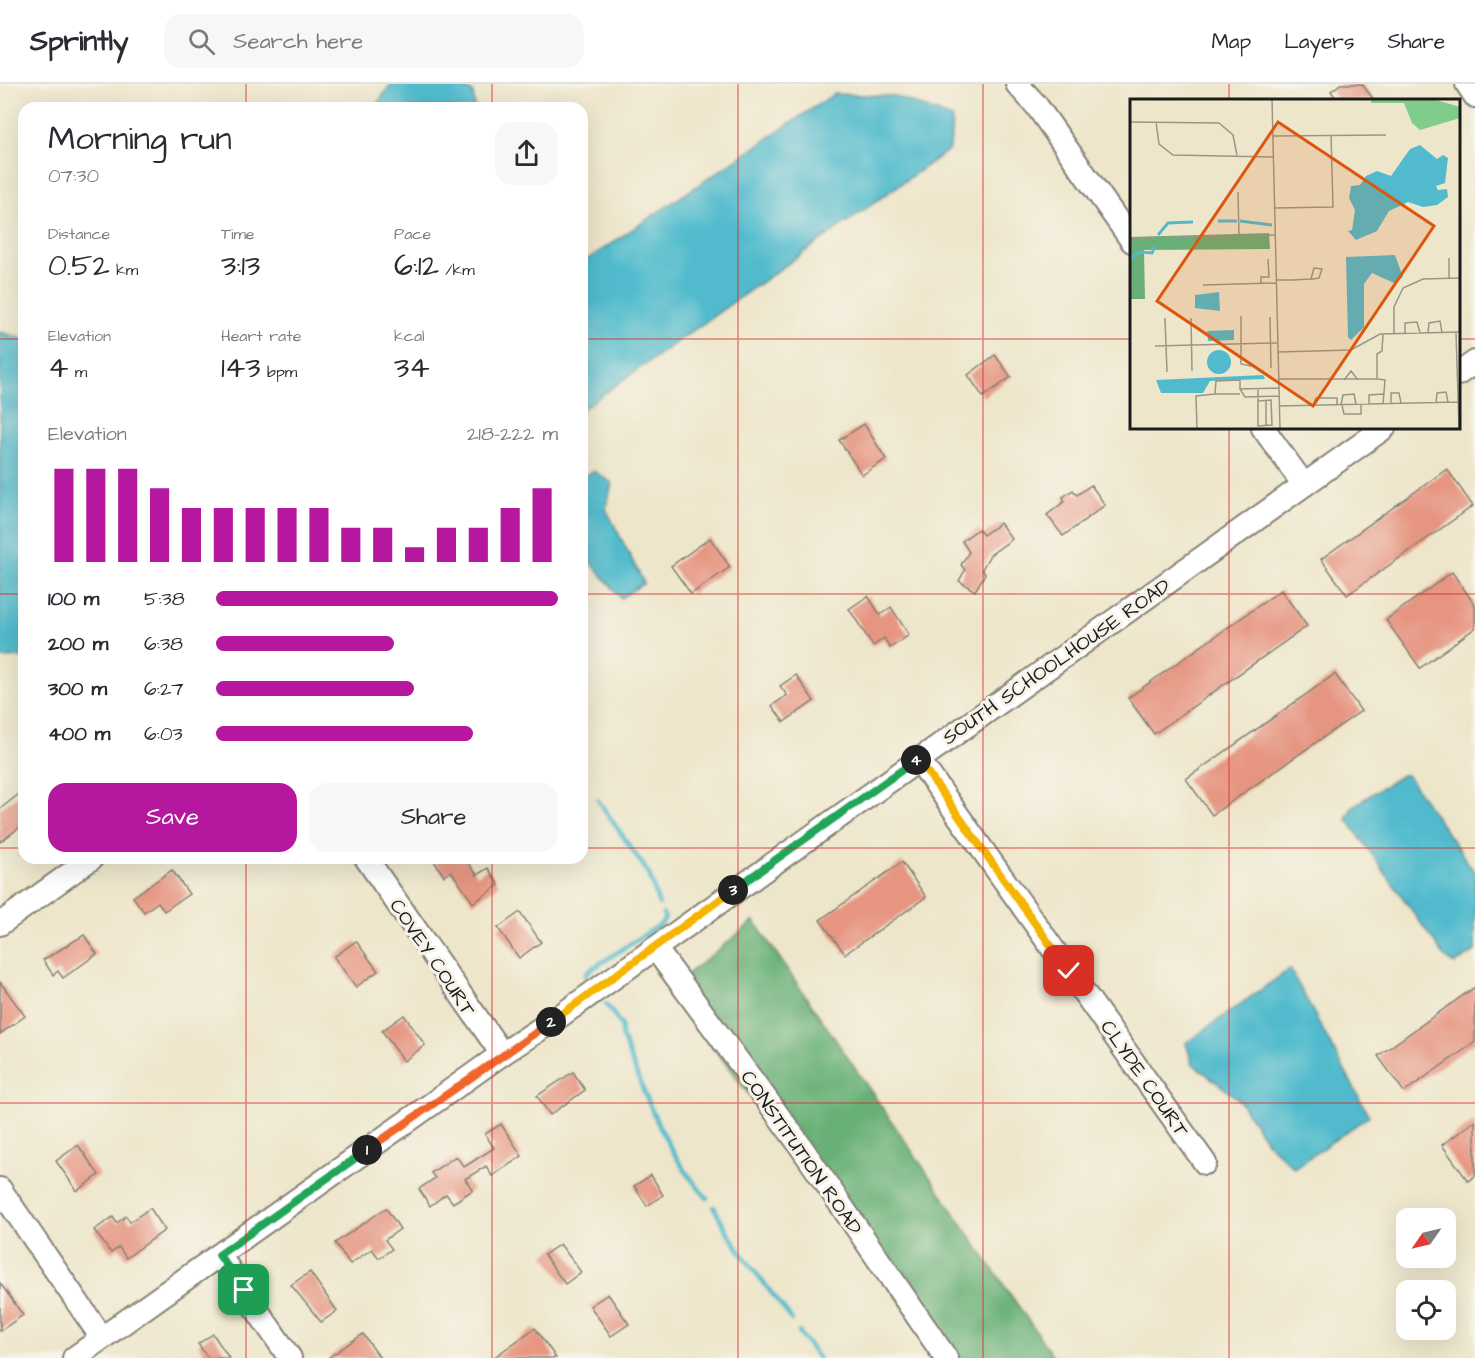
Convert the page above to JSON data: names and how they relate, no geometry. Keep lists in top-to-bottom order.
{
  "streets": {
    "street": [
      "SOUTH SCHOOLHOUSE ROAD",
      "COVEY COURT",
      "CLYDE COURT",
      "CONSTITUTION ROAD"
    ]
  },
  "crossings": [
    ["SOUTH SCHOOLHOUSE ROAD", "COVEY COURT"],
    ["SOUTH SCHOOLHOUSE ROAD", "CLYDE COURT"],
    ["SOUTH SCHOOLHOUSE ROAD", "CONSTITUTION ROAD"]
  ],
  "north": "bottom left",
  "page": {
    "header": "Sprintly",
    "search": "Search here",
    "nav": ["Map", "Layers", "Share"],
    "heading": ["Morning run", "07:30"],
    "stats": [
      ["Distance", "0.52 km"],
      ["Time", "3:13"],
      ["Pace", "6:12 /km"],
      ["Elevation", "4 m"],
      ["Heart rate", "143 bpm"],
      ["kcal", "34"]
    ],
    "chart": ["Elevation", "218–222 m"],
    "list": [
      {
        "name": "100 m",
        "note": "5:38"
      },
      {
        "name": "200 m",
        "note": "6:38"
      },
      {
        "name": "300 m",
        "note": "6:27"
      },
      {
        "name": "400 m",
        "note": "6:03"
      }
    ],
    "pins": [
      "4",
      "3",
      "2",
      "1"
    ],
    "buttons": ["Save", "Share"]
  }
}
